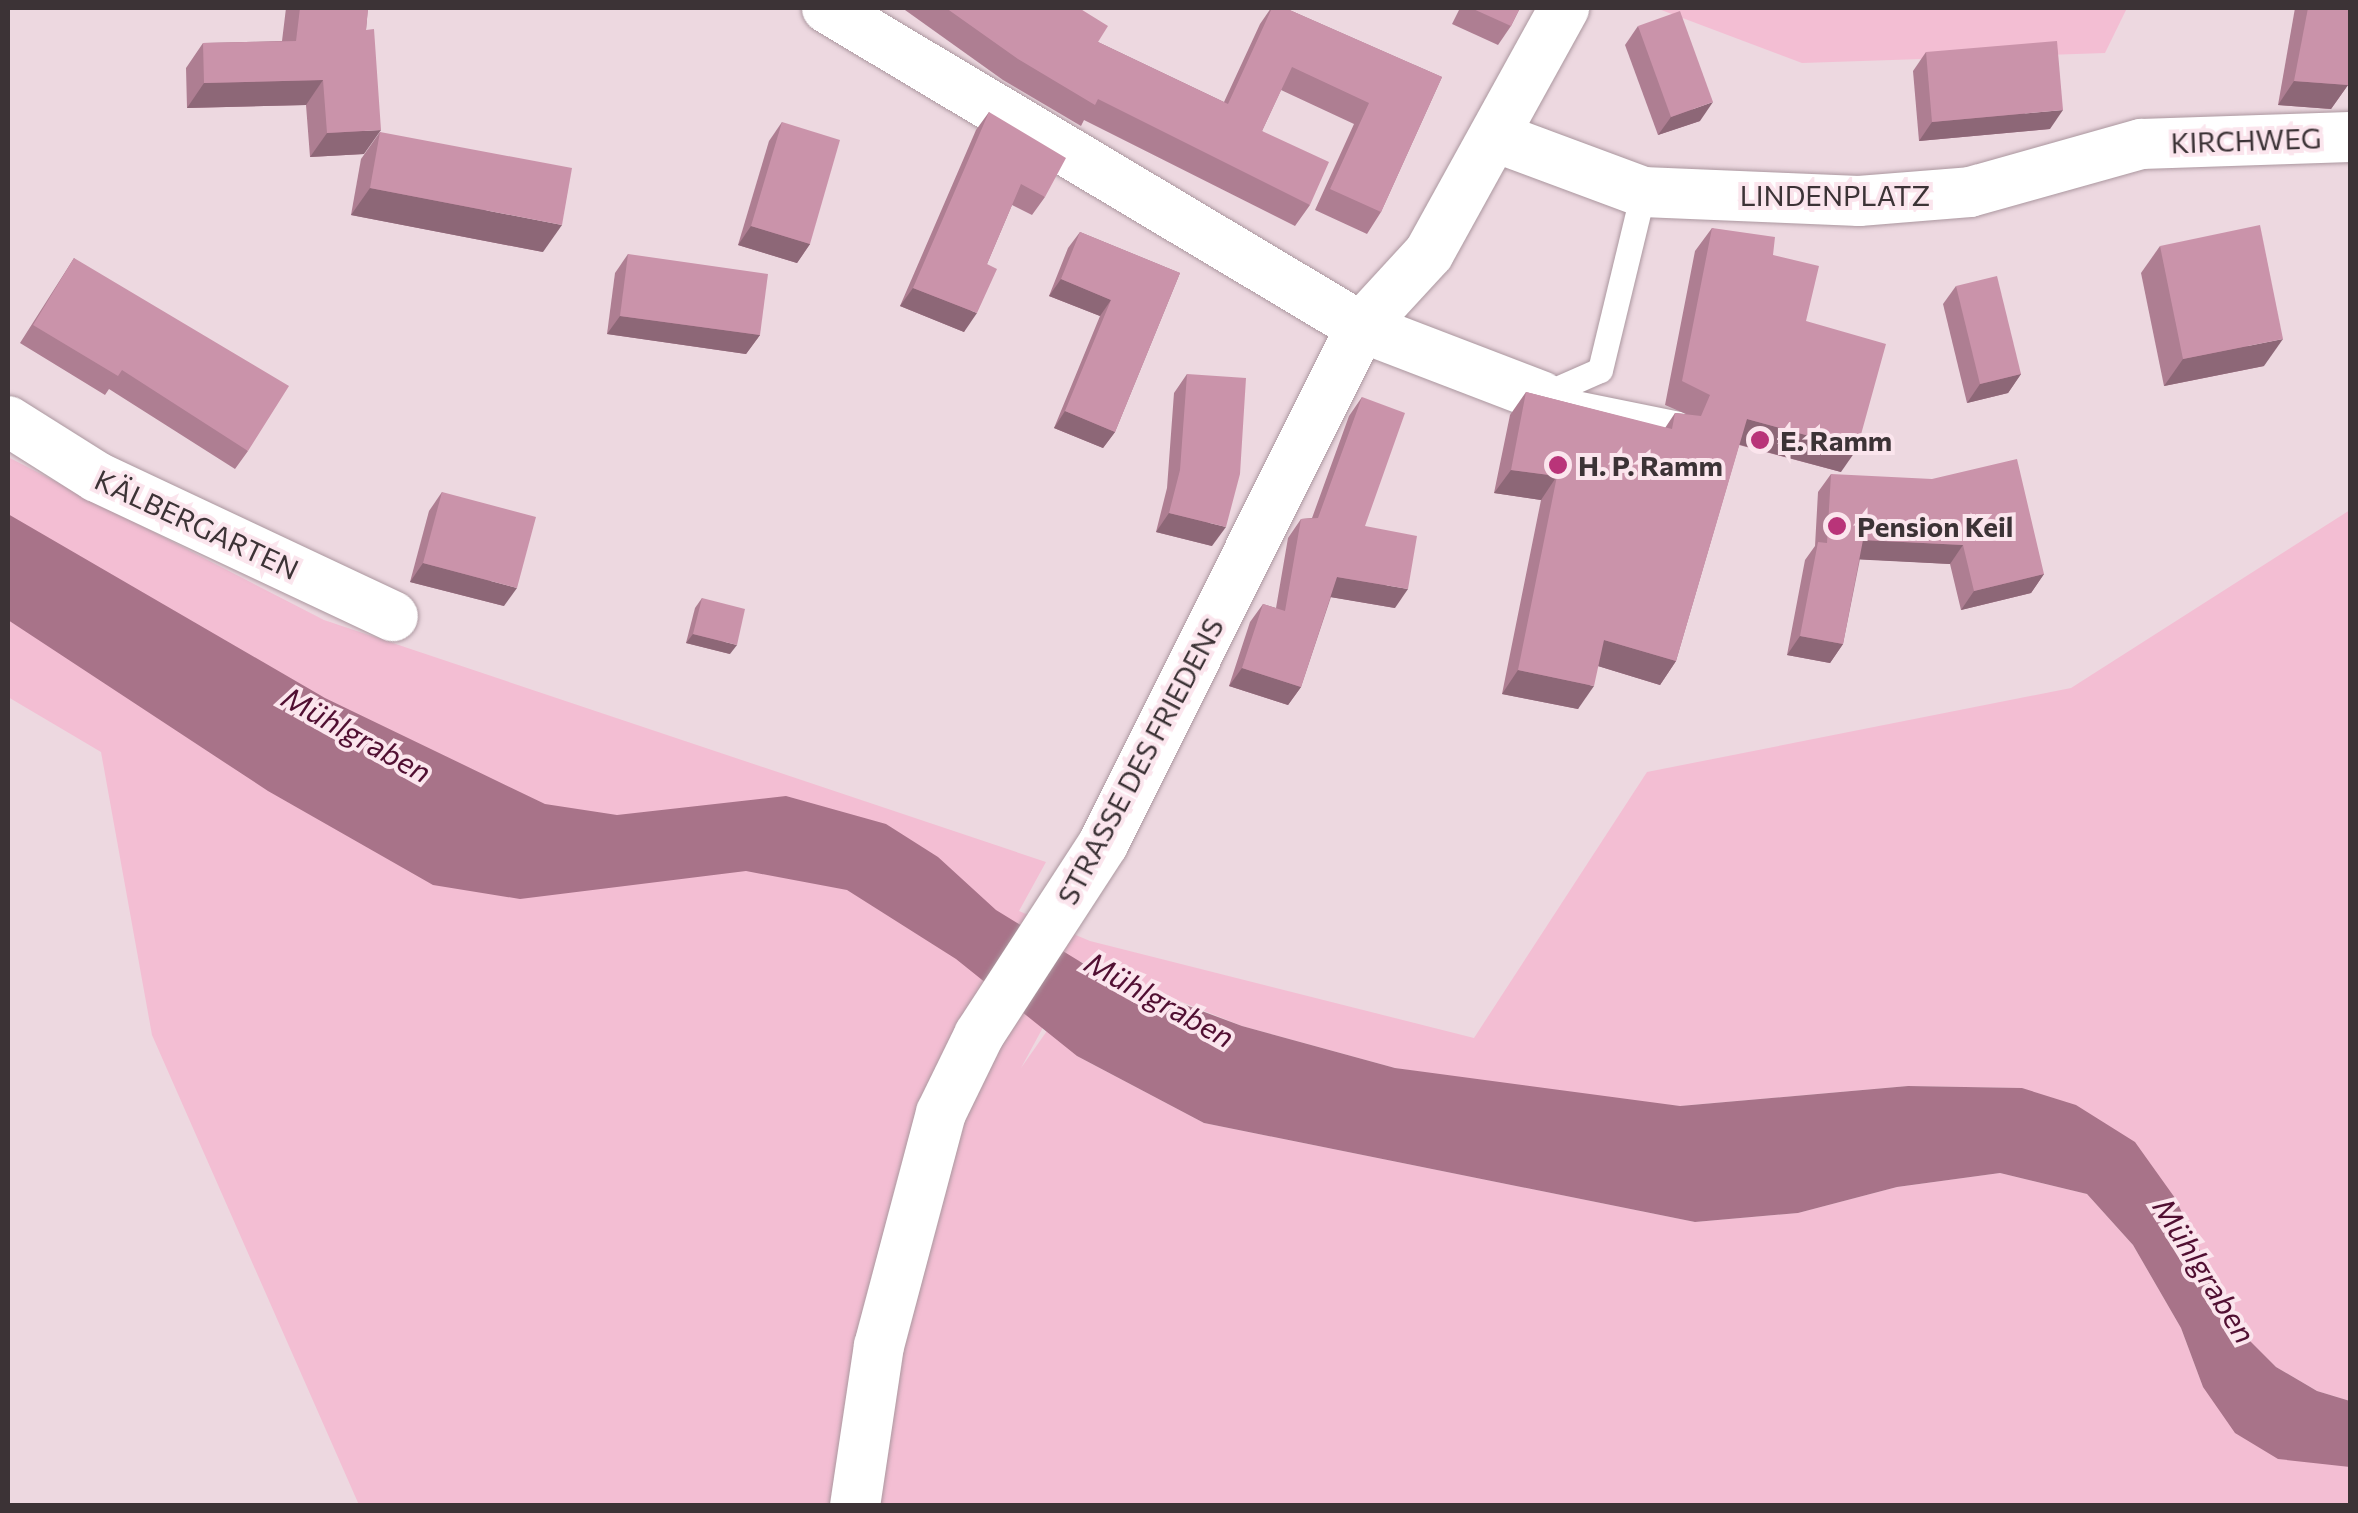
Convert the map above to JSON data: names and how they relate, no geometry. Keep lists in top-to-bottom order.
{
  "streets": {
    "street": [
      "KIRCHWEG",
      "LINDENPLATZ",
      "KÄLBERGARTEN",
      "STRASSE DES FRIEDENS"
    ]
  },
  "crossings": [
    ["KIRCHWEG", "LINDENPLATZ"],
    ["LINDENPLATZ", "STRASSE DES FRIEDENS"]
  ],
  "water": ["Mühlgraben"],
  "places": ["E. Ramm", "H. P. Ramm", "Pension Keil"]
}
